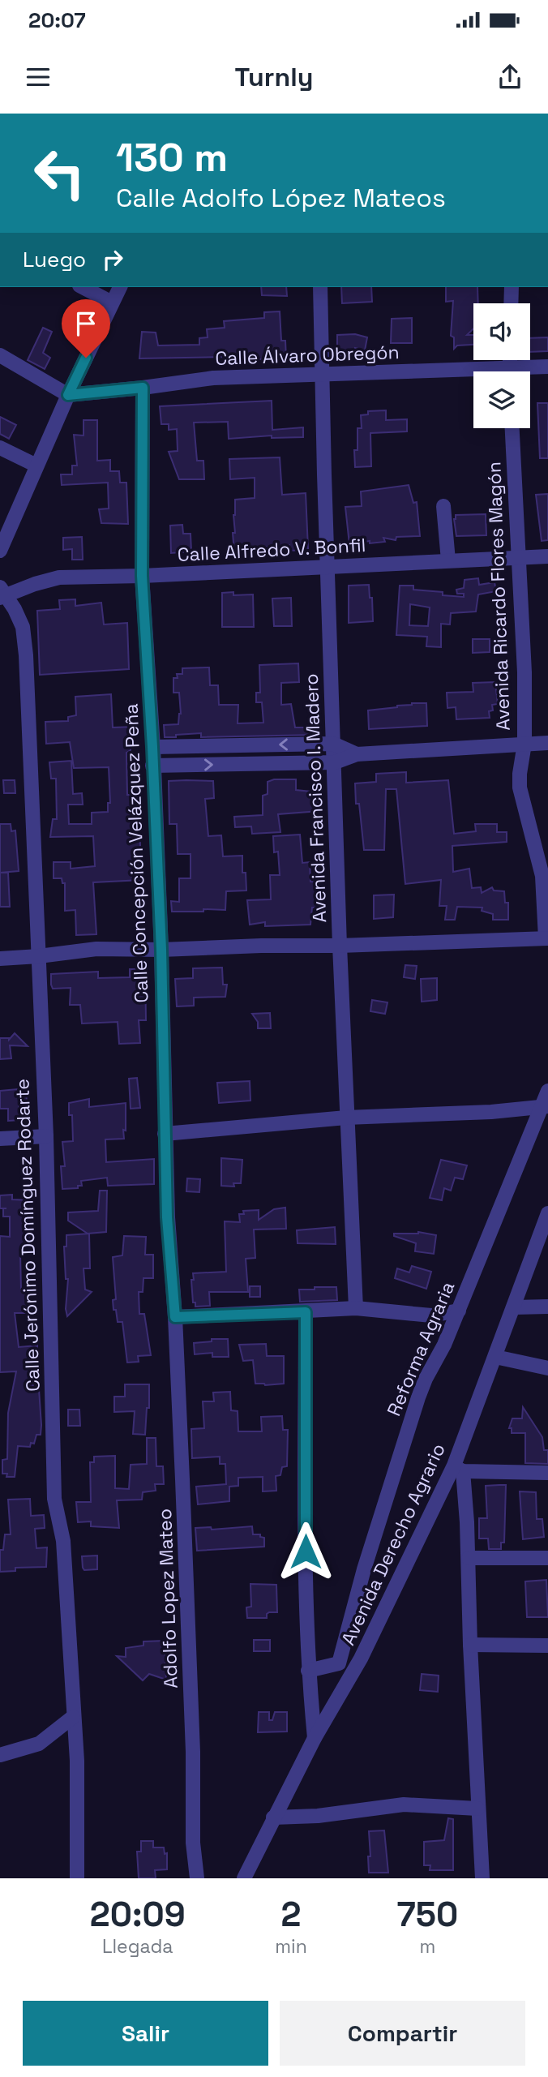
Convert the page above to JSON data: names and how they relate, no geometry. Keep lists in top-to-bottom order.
{
  "streets": {
    "street": [
      "Calle Álvaro Obregón",
      "Calle Alfredo V. Bonfil",
      "Avenida Ricardo Flores Magón",
      "Avenida Francisco I. Madero",
      "Calle Concepción Velázquez Peña",
      "Calle Jerónimo Domínguez Rodarte",
      "Reforma Agraria",
      "Avenida Derecho Agrario",
      "Adolfo Lopez Mateo"
    ]
  },
  "crossings": [
    ["Calle Álvaro Obregón", "Avenida Francisco I. Madero"],
    ["Calle Álvaro Obregón", "Calle Concepción Velázquez Peña"],
    ["Calle Alfredo V. Bonfil", "Avenida Ricardo Flores Magón"],
    ["Calle Alfredo V. Bonfil", "Avenida Francisco I. Madero"],
    ["Calle Alfredo V. Bonfil", "Calle Concepción Velázquez Peña"],
    ["Calle Alfredo V. Bonfil", "Calle Jerónimo Domínguez Rodarte"],
    ["Calle Concepción Velázquez Peña", "Adolfo Lopez Mateo"]
  ],
  "page": {
    "status": "20:07",
    "header": "Turnly",
    "turn": ["130 m", "Calle Adolfo López Mateos"],
    "then": "Luego",
    "eta": [
      "20:09",
      "Llegada",
      "2",
      "min",
      "750",
      "m"
    ],
    "buttons": ["Salir", "Compartir"]
  }
}
